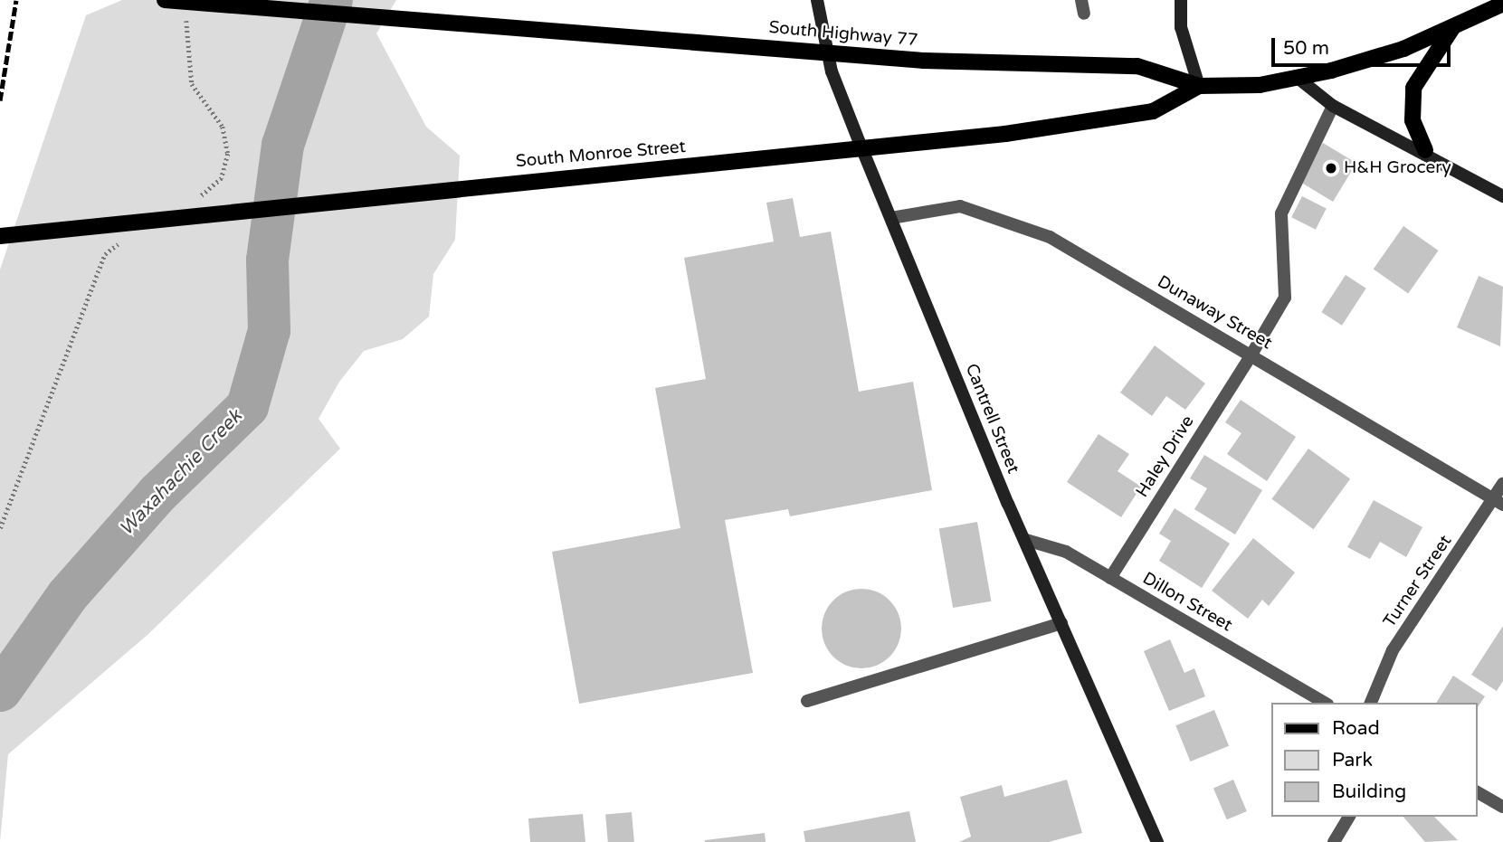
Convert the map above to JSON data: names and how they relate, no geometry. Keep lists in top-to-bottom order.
{
  "streets": {
    "main road": ["South Highway 77", "South Monroe Street"],
    "street": [
      "Dunaway Street",
      "Cantrell Street",
      "Haley Drive",
      "Turner Street",
      "Dillon Street"
    ]
  },
  "crossings": [
    ["South Highway 77", "South Monroe Street"],
    ["Dunaway Street", "Cantrell Street"],
    ["Dunaway Street", "Haley Drive"],
    ["Dunaway Street", "Turner Street"],
    ["Cantrell Street", "Dillon Street"],
    ["Haley Drive", "Dillon Street"]
  ],
  "water": ["Waxahachie Creek"],
  "places": ["H&H Grocery"],
  "legend": ["Road", "Park", "Building"],
  "scale_bar": "50 m"
}
